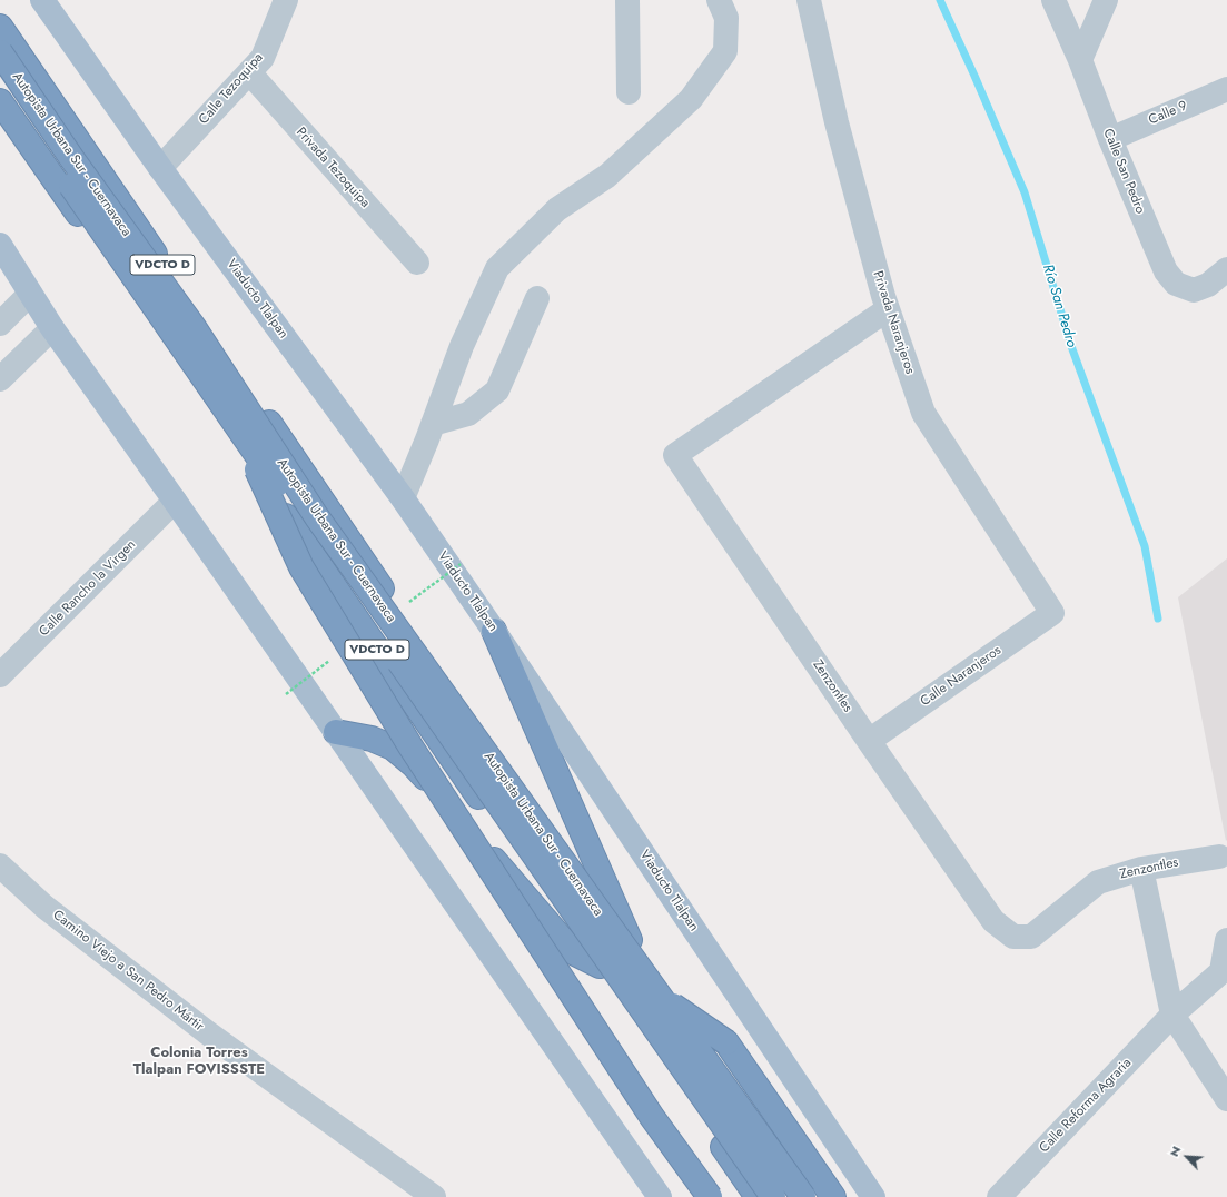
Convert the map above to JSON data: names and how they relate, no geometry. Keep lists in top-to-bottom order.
{
  "streets": {
    "highway": ["Autopista Urbana Sur - Cuernavaca", "VDCTO D"],
    "main road": ["Viaducto Tlalpan"],
    "street": [
      "Calle Tezoquipa",
      "Calle 9",
      "Privada Tezoquipa",
      "Calle San Pedro",
      "Privada Naranjeros",
      "Calle Rancho la Virgen",
      "Calle Naranjeros",
      "Zenzontles",
      "Camino Viejo a San Pedro Mártir",
      "Calle Reforma Agraria"
    ]
  },
  "crossings": [
    ["Calle Tezoquipa", "Privada Tezoquipa"],
    ["Calle Tezoquipa", "Viaducto Tlalpan"],
    ["Calle 9", "Calle San Pedro"],
    ["Autopista Urbana Sur - Cuernavaca", "VDCTO D"],
    ["Privada Naranjeros", "Calle Naranjeros"],
    ["Privada Naranjeros", "Zenzontles"],
    ["Calle Naranjeros", "Zenzontles"]
  ],
  "districts": ["Colonia Torres Tlalpan FOVISSSTE"],
  "water": ["Río San Pedro"],
  "north": "top left"
}
